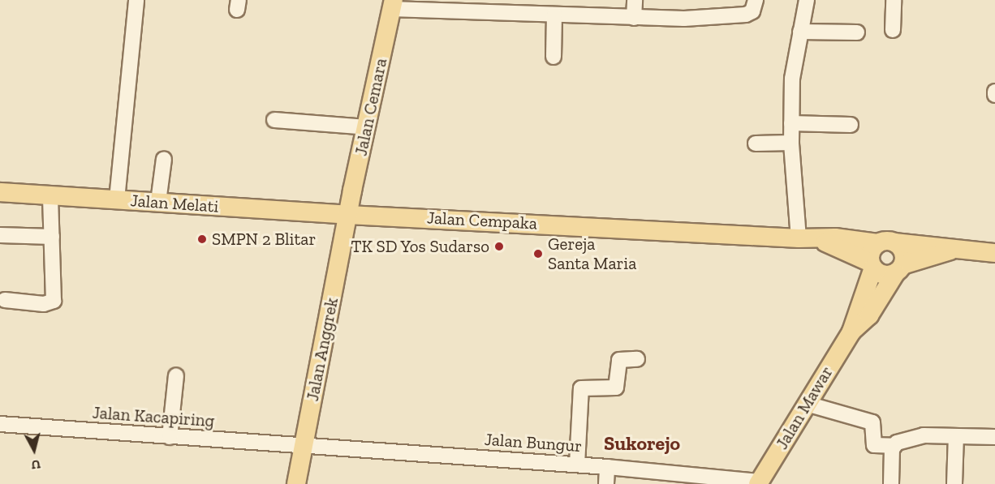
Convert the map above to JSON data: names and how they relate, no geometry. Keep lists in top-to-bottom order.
{
  "streets": {
    "main road": [
      "Jalan Cemara",
      "Jalan Melati",
      "Jalan Cempaka",
      "Jalan Anggrek",
      "Jalan Mawar"
    ],
    "street": ["Jalan Kacapiring", "Jalan Bungur"]
  },
  "crossings": [
    ["Jalan Cemara", "Jalan Melati"],
    ["Jalan Cemara", "Jalan Cempaka"],
    ["Jalan Cemara", "Jalan Anggrek"],
    ["Jalan Melati", "Jalan Cempaka"],
    ["Jalan Melati", "Jalan Anggrek"],
    ["Jalan Cempaka", "Jalan Anggrek"],
    ["Jalan Cempaka", "Jalan Mawar"],
    ["Jalan Anggrek", "Jalan Kacapiring"],
    ["Jalan Anggrek", "Jalan Bungur"],
    ["Jalan Mawar", "Jalan Bungur"],
    ["Jalan Kacapiring", "Jalan Bungur"]
  ],
  "districts": ["Sukorejo"],
  "places": ["SMPN 2 Blitar", "TK SD Yos Sudarso", "Gereja Santa Maria"],
  "north": "bottom"
}
